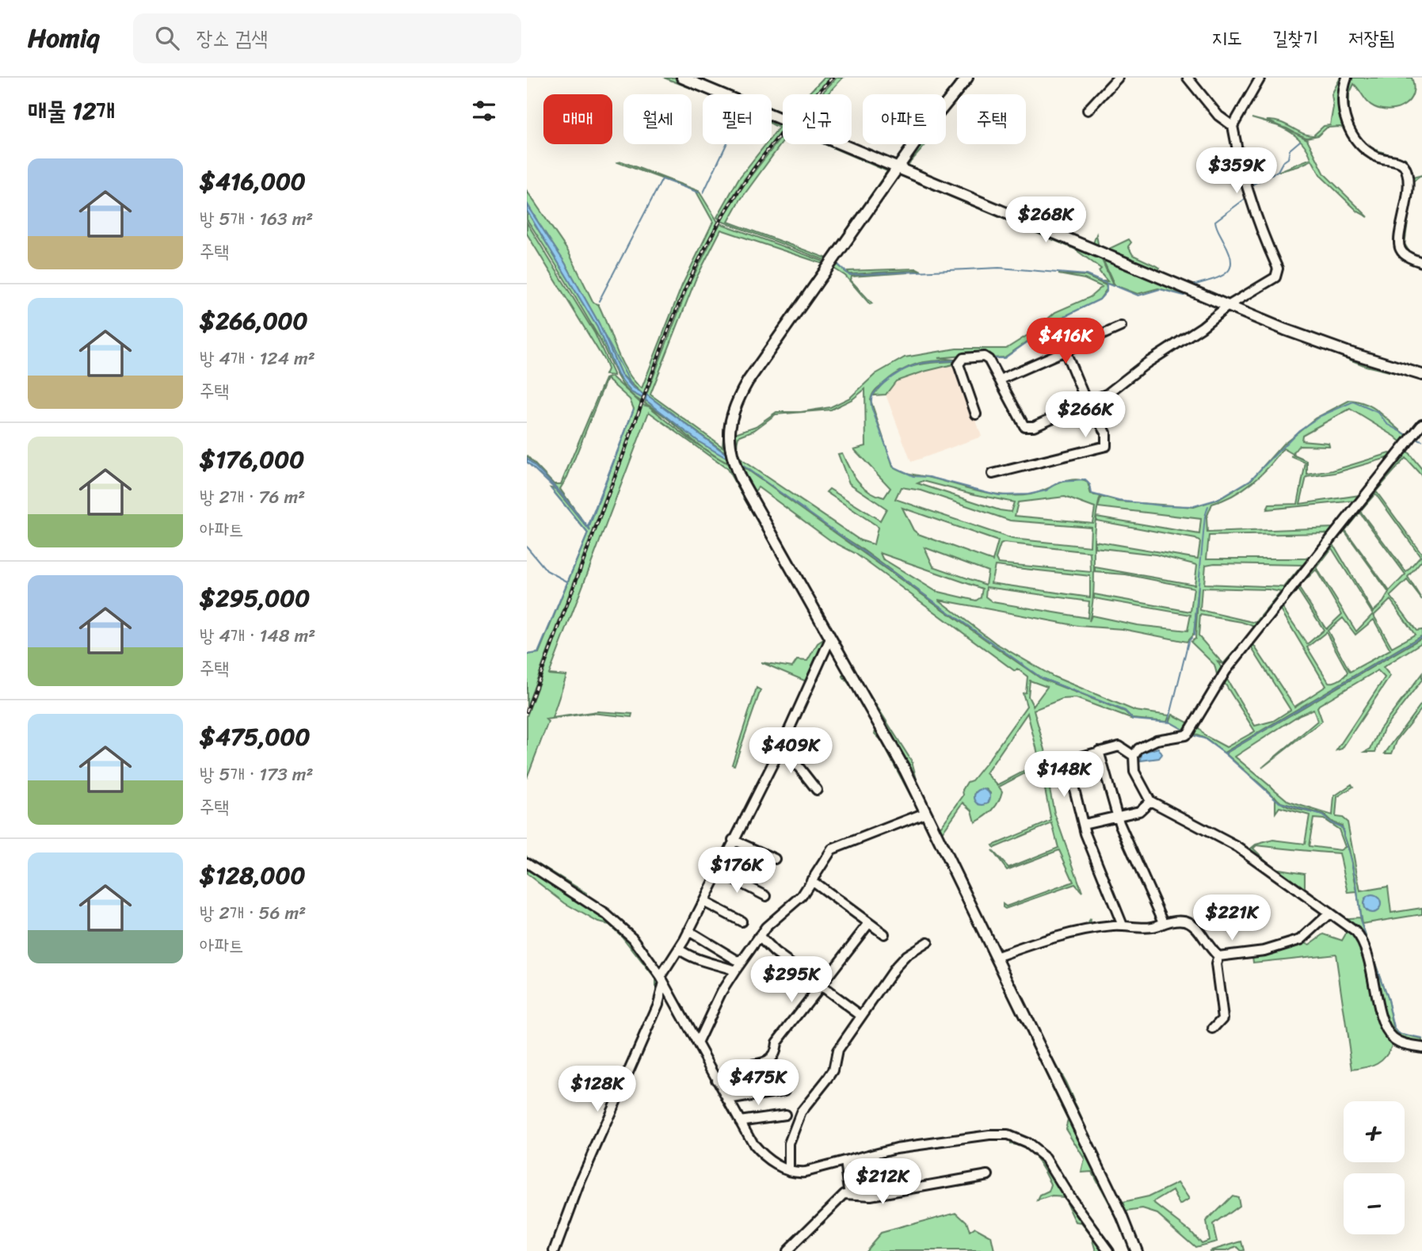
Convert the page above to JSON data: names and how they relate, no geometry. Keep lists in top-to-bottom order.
{
  "page": {
    "header": "Homiq",
    "search": "장소 검색",
    "nav": ["지도", "길찾기", "저장됨"],
    "heading": "매물 12개",
    "chip": [
      "매매",
      "월세",
      "필터",
      "신규",
      "아파트",
      "주택"
    ],
    "list": [
      {
        "name": "$416,000",
        "note": "방 5개 · 163 m² · 주택"
      },
      {
        "name": "$266,000",
        "note": "방 4개 · 124 m² · 주택"
      },
      {
        "name": "$176,000",
        "note": "방 2개 · 76 m² · 아파트"
      },
      {
        "name": "$295,000",
        "note": "방 4개 · 148 m² · 주택"
      },
      {
        "name": "$475,000",
        "note": "방 5개 · 173 m² · 주택"
      },
      {
        "name": "$128,000",
        "note": "방 2개 · 56 m² · 아파트"
      }
    ],
    "price": [
      "$359K",
      "$268K",
      "$416K",
      "$266K",
      "$409K",
      "$148K",
      "$176K",
      "$221K",
      "$295K",
      "$475K",
      "$128K",
      "$212K"
    ],
    "map_buttons": ["+", "−"]
  }
}
